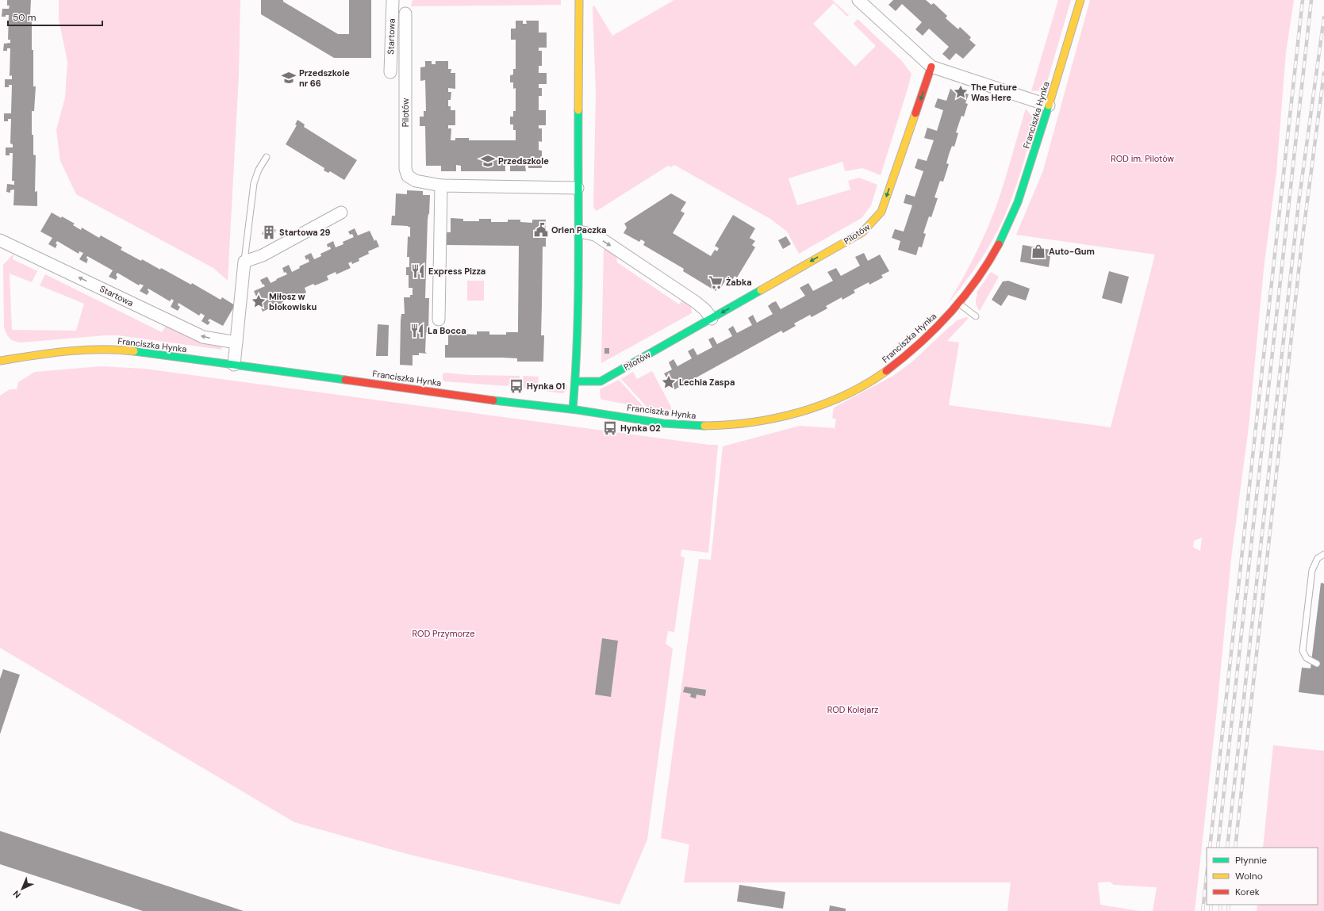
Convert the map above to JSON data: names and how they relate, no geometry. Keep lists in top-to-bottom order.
{
  "streets": {
    "street": ["Startowa", "Pilotów", "Franciszka Hynka"]
  },
  "one_way": ["Startowa", "Pilotów"],
  "parks": ["ROD im. Pilotów", "ROD Przymorze", "ROD Kolejarz"],
  "places": {
    "school or university": ["Przedszkole nr 66", "Przedszkole"],
    "place": ["The Future Was Here", "Miłosz w blokowisku", "Lechia Zaspa"],
    "public building": ["Orlen Paczka"],
    "building": ["Startowa 29"],
    "shop": ["Auto-Gum"],
    "restaurant": ["Express Pizza", "La Bocca"],
    "supermarket": ["Żabka"],
    "bus stop": ["Hynka 01", "Hynka 02"]
  },
  "legend": ["Płynnie", "Wolno", "Korek"],
  "scale_bar": "50 m",
  "north": "bottom left"
}
